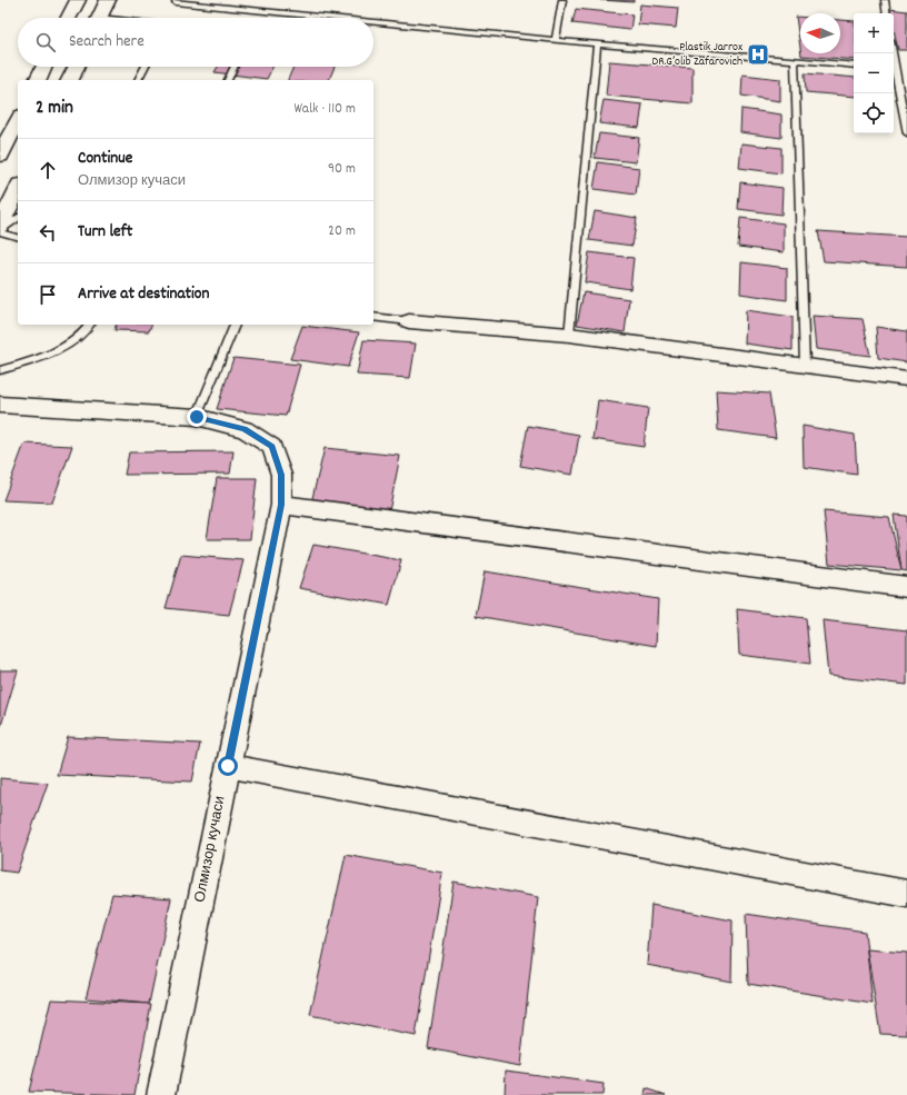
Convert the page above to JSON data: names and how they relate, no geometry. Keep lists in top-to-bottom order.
{
  "streets": {
    "street": ["Олмизор кучаси"]
  },
  "places": {
    "hospital": ["Plastik Jarrox DR.G’olib Zafarovich"]
  },
  "north": "left",
  "page": {
    "map_buttons": ["+", "−"],
    "search": "Search here",
    "heading": ["2 min", "Walk · 110 m"],
    "list": [
      ["Continue", "Олмизор кучаси", "90 m"],
      ["Turn left", "20 m"],
      "Arrive at destination"
    ]
  }
}
